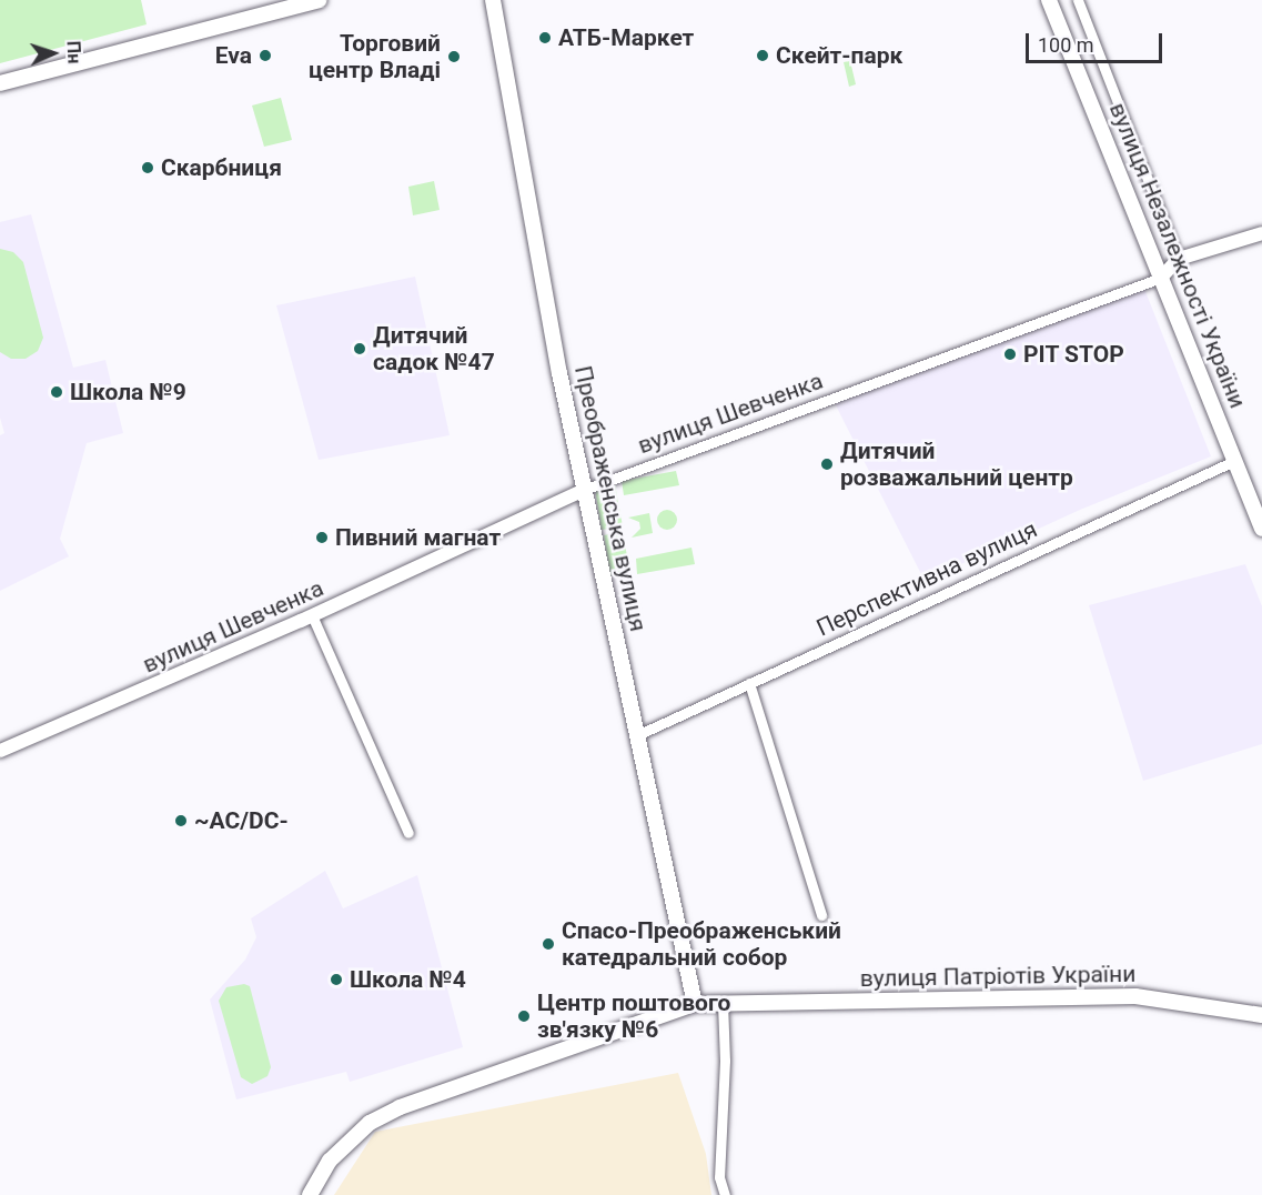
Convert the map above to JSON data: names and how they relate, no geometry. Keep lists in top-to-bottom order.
{
  "streets": {
    "main road": ["вулиця Незалежності України", "Преображенська вулиця", "вулиця Патріотів України"],
    "street": ["вулиця Шевченка", "Перспективна вулиця"]
  },
  "crossings": [
    ["вулиця Незалежності України", "вулиця Шевченка"],
    ["вулиця Незалежності України", "Перспективна вулиця"],
    ["вулиця Шевченка", "Преображенська вулиця"],
    ["Преображенська вулиця", "Перспективна вулиця"],
    ["Преображенська вулиця", "вулиця Патріотів України"]
  ],
  "places": [
    "АТБ-Маркет",
    "Eva",
    "Скейт-парк",
    "Торговий центр Владі",
    "Скарбниця",
    "Дитячий садок №47",
    "PIT STOP",
    "Школа №9",
    "Дитячий розважальний центр",
    "Пивний магнат",
    "~AC/DC-",
    "Спасо-Преображенський катедральний собор",
    "Школа №4",
    "Центр поштового зв'язку №6"
  ],
  "scale_bar": "100 m",
  "north": "right"
}
